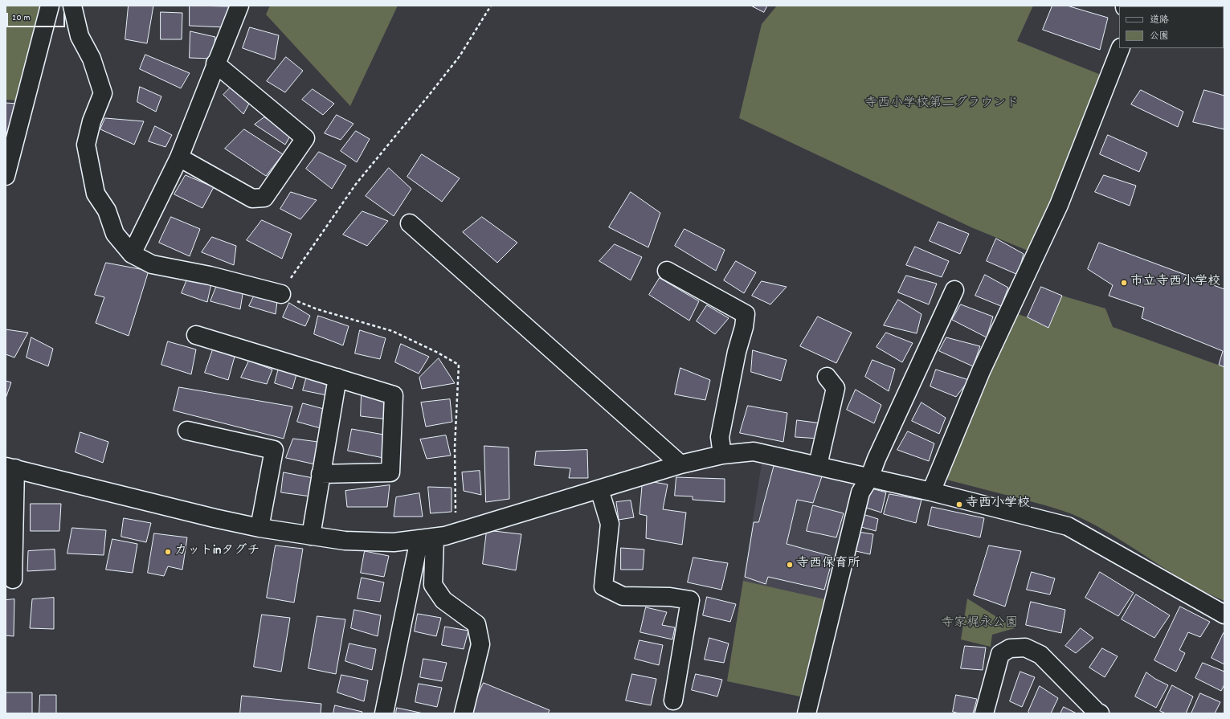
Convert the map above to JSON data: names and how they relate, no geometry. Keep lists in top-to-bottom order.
{
  "parks": ["寺西小学校第二グラウンド", "寺家梶永公園"],
  "places": [
    "市立寺西小学校",
    "寺西小学校",
    "カットinタグチ",
    "寺西保育所"
  ],
  "legend": ["道路", "公園"],
  "scale_bar": "20 m"
}
